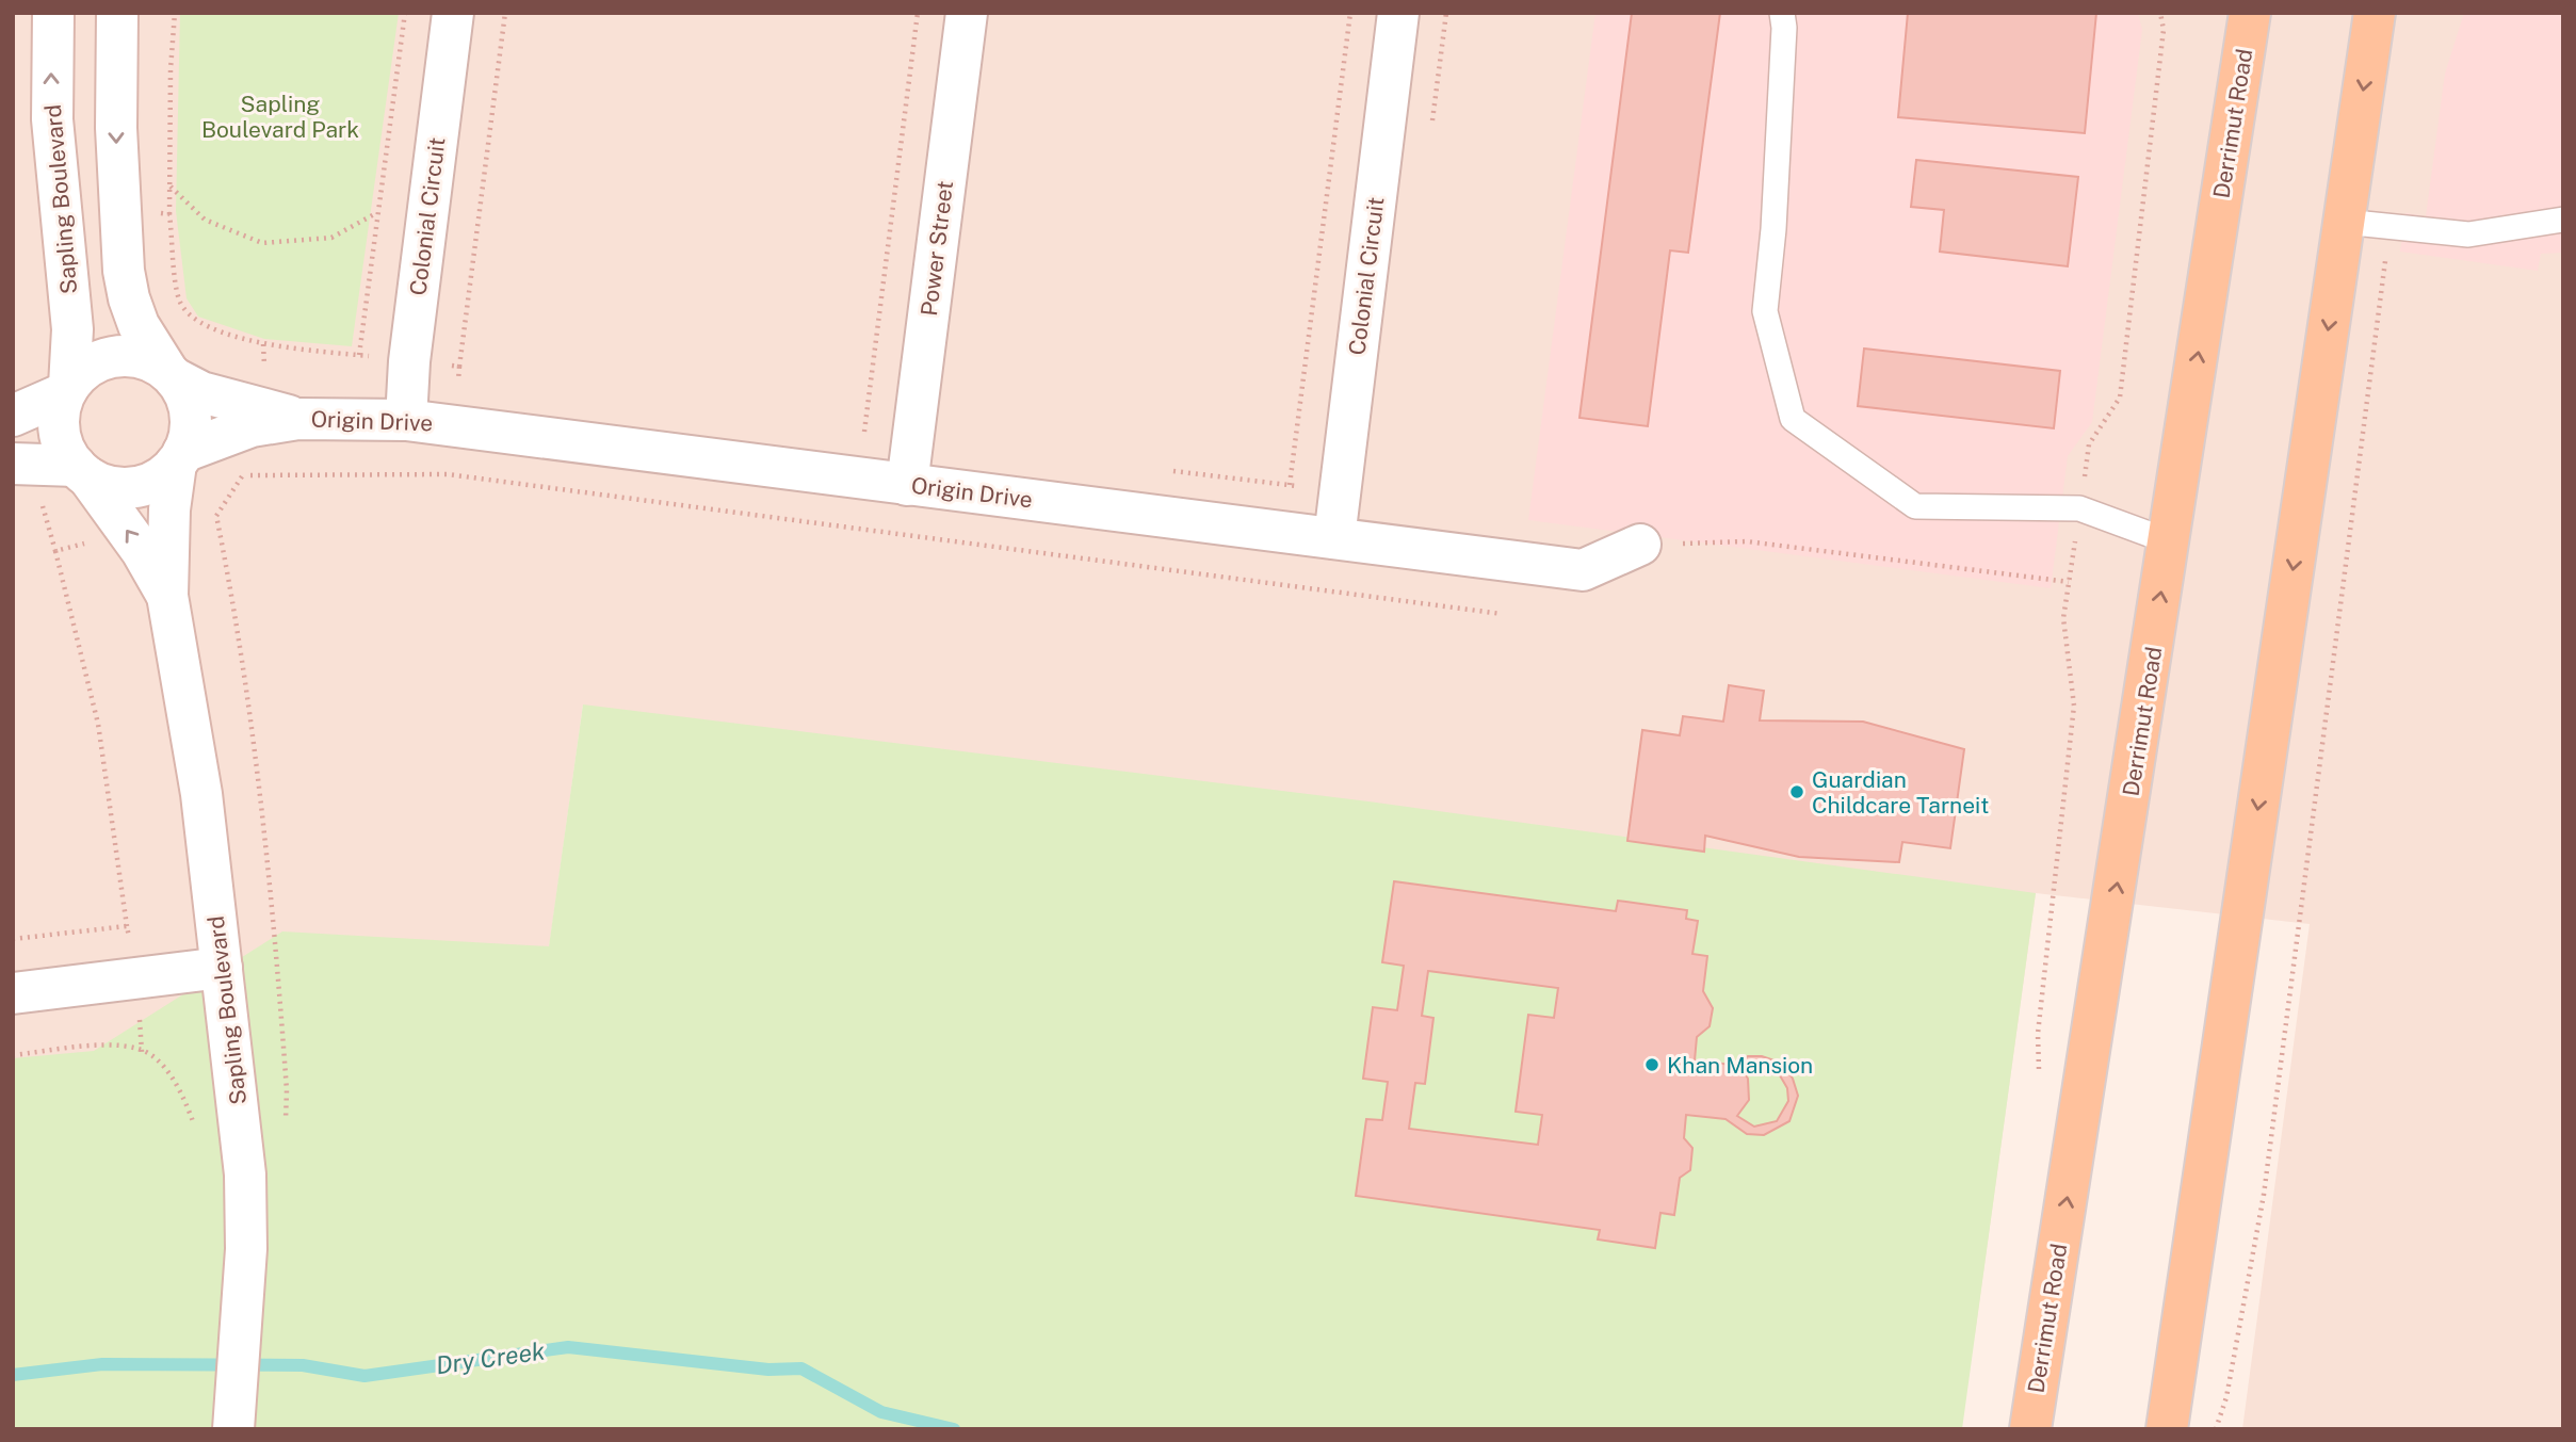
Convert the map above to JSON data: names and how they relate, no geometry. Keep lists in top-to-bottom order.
{
  "streets": {
    "main road": ["Derrimut Road"],
    "street": [
      "Sapling Boulevard",
      "Colonial Circuit",
      "Power Street",
      "Origin Drive"
    ]
  },
  "crossings": [
    ["Sapling Boulevard", "Origin Drive"],
    ["Colonial Circuit", "Origin Drive"],
    ["Power Street", "Origin Drive"]
  ],
  "water": ["Dry Creek"],
  "parks": ["Sapling Boulevard Park"],
  "places": ["Guardian Childcare Tarneit", "Khan Mansion"]
}
